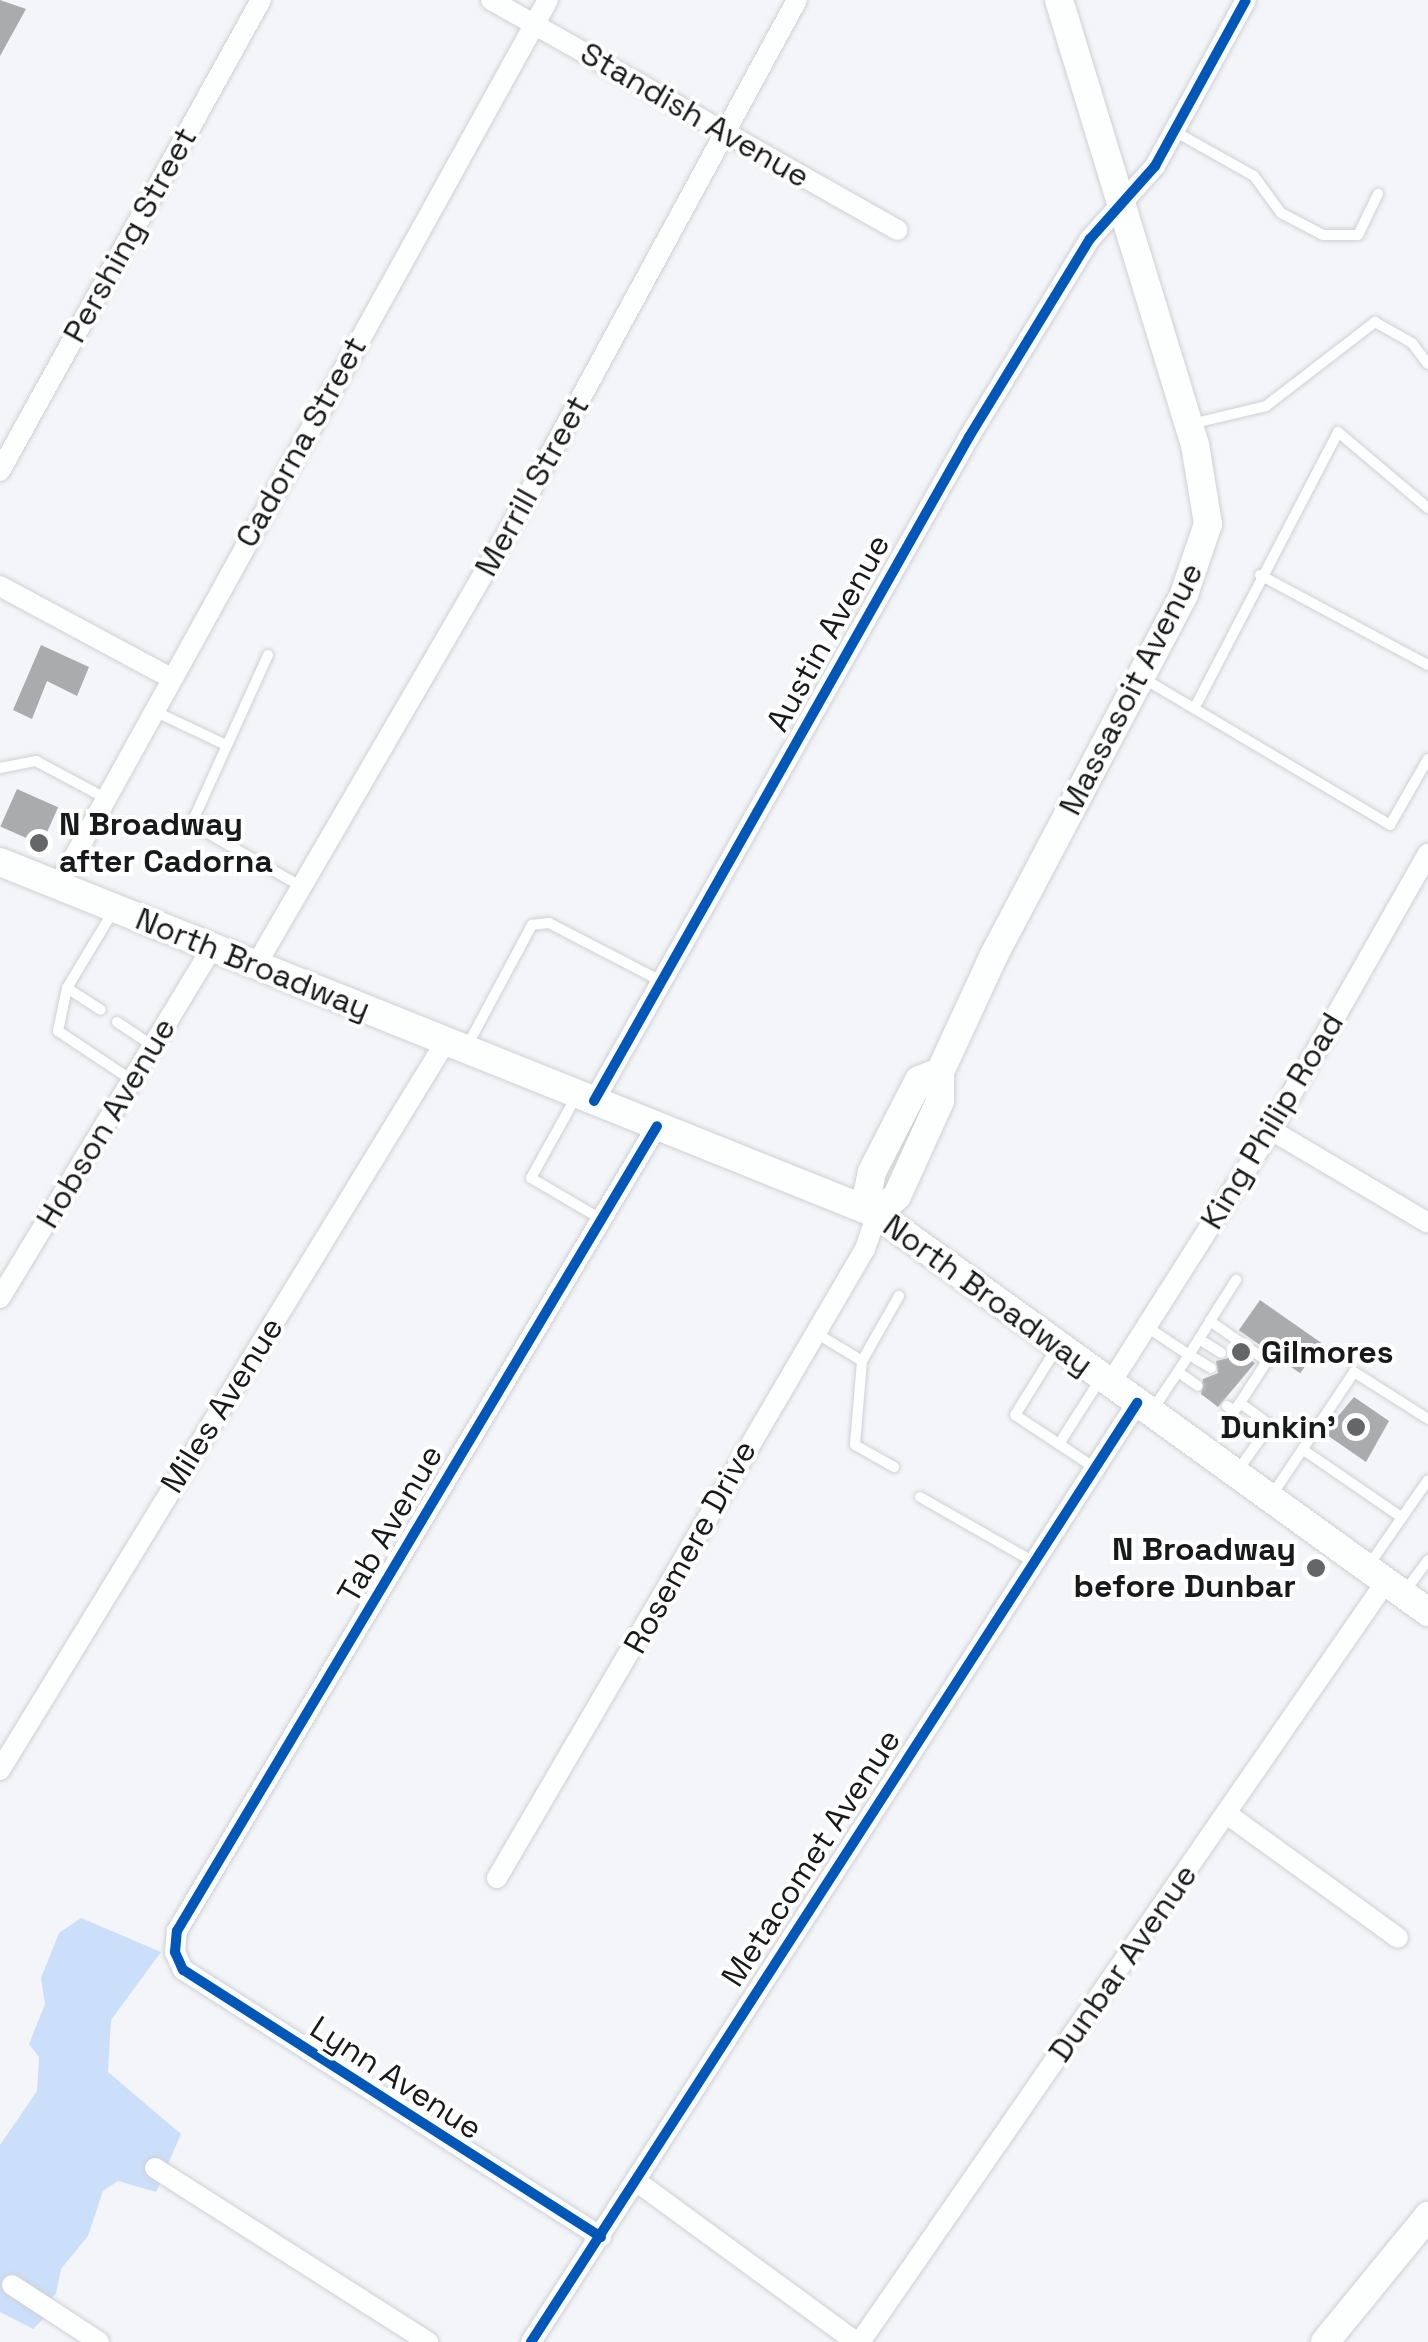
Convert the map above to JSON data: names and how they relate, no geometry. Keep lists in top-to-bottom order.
{
  "streets": {
    "main road": ["Massasoit Avenue", "North Broadway"],
    "street": [
      "Standish Avenue",
      "Pershing Street",
      "Cadorna Street",
      "Merrill Street",
      "Austin Avenue",
      "King Philip Road",
      "Hobson Avenue",
      "Miles Avenue",
      "Tab Avenue",
      "Rosemere Drive",
      "Metacomet Avenue",
      "Dunbar Avenue",
      "Lynn Avenue"
    ]
  },
  "crossings": [
    ["Standish Avenue", "Cadorna Street"],
    ["Standish Avenue", "Merrill Street"],
    ["Cadorna Street", "North Broadway"],
    ["Merrill Street", "North Broadway"],
    ["Austin Avenue", "Massasoit Avenue"],
    ["Austin Avenue", "North Broadway"],
    ["Massasoit Avenue", "North Broadway"],
    ["Massasoit Avenue", "Rosemere Drive"],
    ["North Broadway", "King Philip Road"],
    ["North Broadway", "Hobson Avenue"],
    ["North Broadway", "Miles Avenue"],
    ["North Broadway", "Tab Avenue"],
    ["North Broadway", "Rosemere Drive"],
    ["North Broadway", "Metacomet Avenue"],
    ["North Broadway", "Dunbar Avenue"],
    ["Tab Avenue", "Lynn Avenue"],
    ["Metacomet Avenue", "Lynn Avenue"]
  ],
  "places": [
    "N Broadway after Cadorna",
    "Gilmores",
    "Dunkin'",
    "N Broadway before Dunbar"
  ]
}
